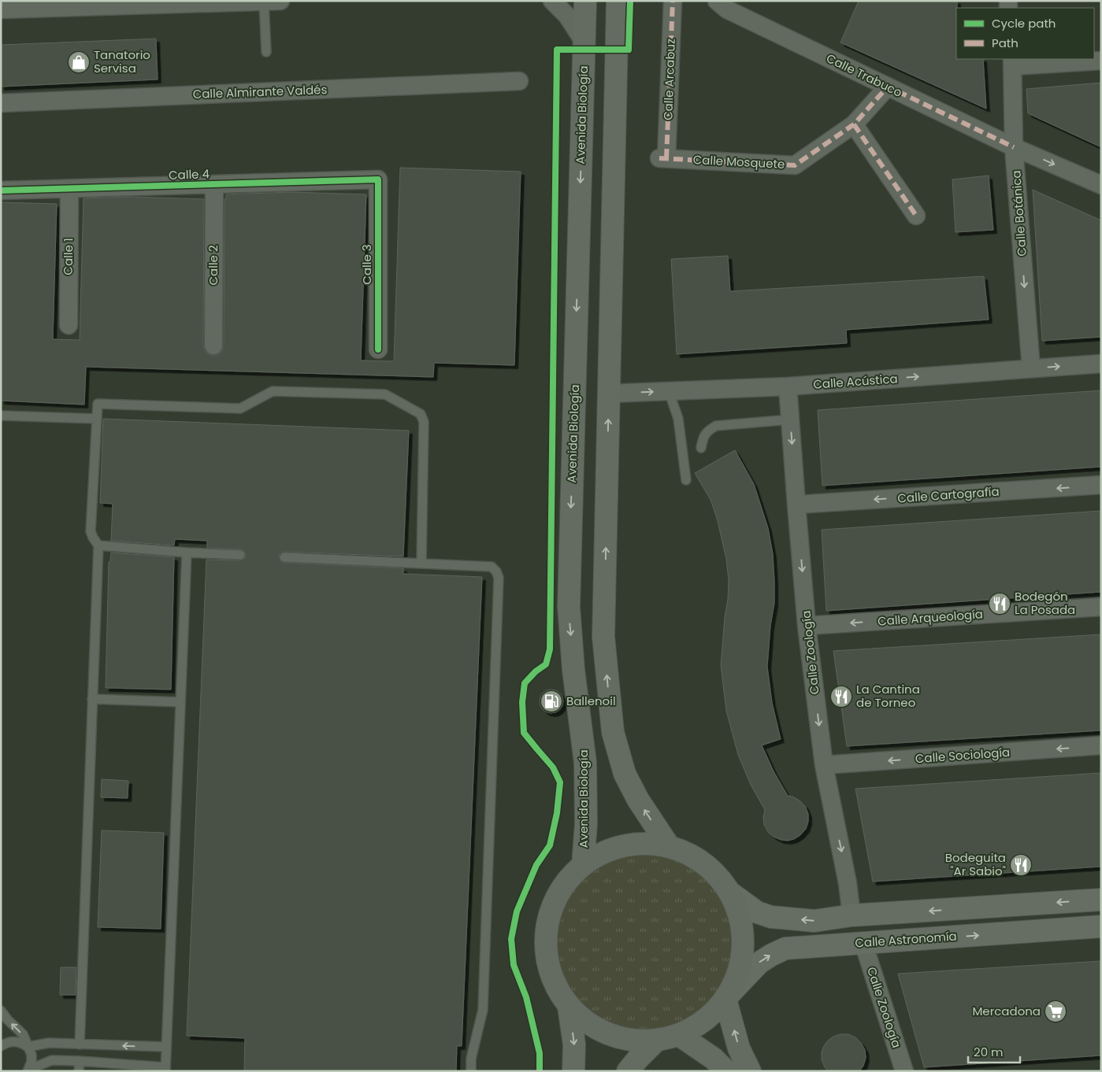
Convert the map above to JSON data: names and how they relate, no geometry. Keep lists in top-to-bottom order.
{
  "streets": {
    "main road": ["Avenida Biología"],
    "street": [
      "Calle Trabuco",
      "Calle Arcabuz",
      "Calle Almirante Valdés",
      "Calle Mosquete",
      "Calle 4",
      "Calle Botánica",
      "Calle 1",
      "Calle 3",
      "Calle 2",
      "Calle Acústica",
      "Calle Cartografía",
      "Calle Arqueología",
      "Calle Zoología",
      "Calle Sociología",
      "Calle Astronomía"
    ]
  },
  "crossings": [
    ["Calle Trabuco", "Calle Mosquete"],
    ["Calle Trabuco", "Calle Botánica"],
    ["Calle Arcabuz", "Calle Mosquete"],
    ["Calle 4", "Calle 1"],
    ["Calle 4", "Calle 3"],
    ["Calle 4", "Calle 2"],
    ["Calle Botánica", "Calle Acústica"],
    ["Calle Acústica", "Calle Zoología"],
    ["Calle Cartografía", "Calle Zoología"],
    ["Calle Arqueología", "Calle Zoología"],
    ["Calle Zoología", "Calle Sociología"],
    ["Calle Zoología", "Calle Astronomía"]
  ],
  "one_way": [
    "Calle Botánica",
    "Calle Acústica",
    "Calle Cartografía",
    "Calle Arqueología",
    "Calle Zoología"
  ],
  "places": {
    "shop": ["Tanatorio Servisa"],
    "restaurant": ["Bodegón La Posada", "La Cantina de Torneo", "Bodeguita \"Ar Sabio\""],
    "fuel station": ["Ballenoil"],
    "supermarket": ["Mercadona"]
  },
  "legend": ["Cycle path", "Path"],
  "scale_bar": "20 m"
}
